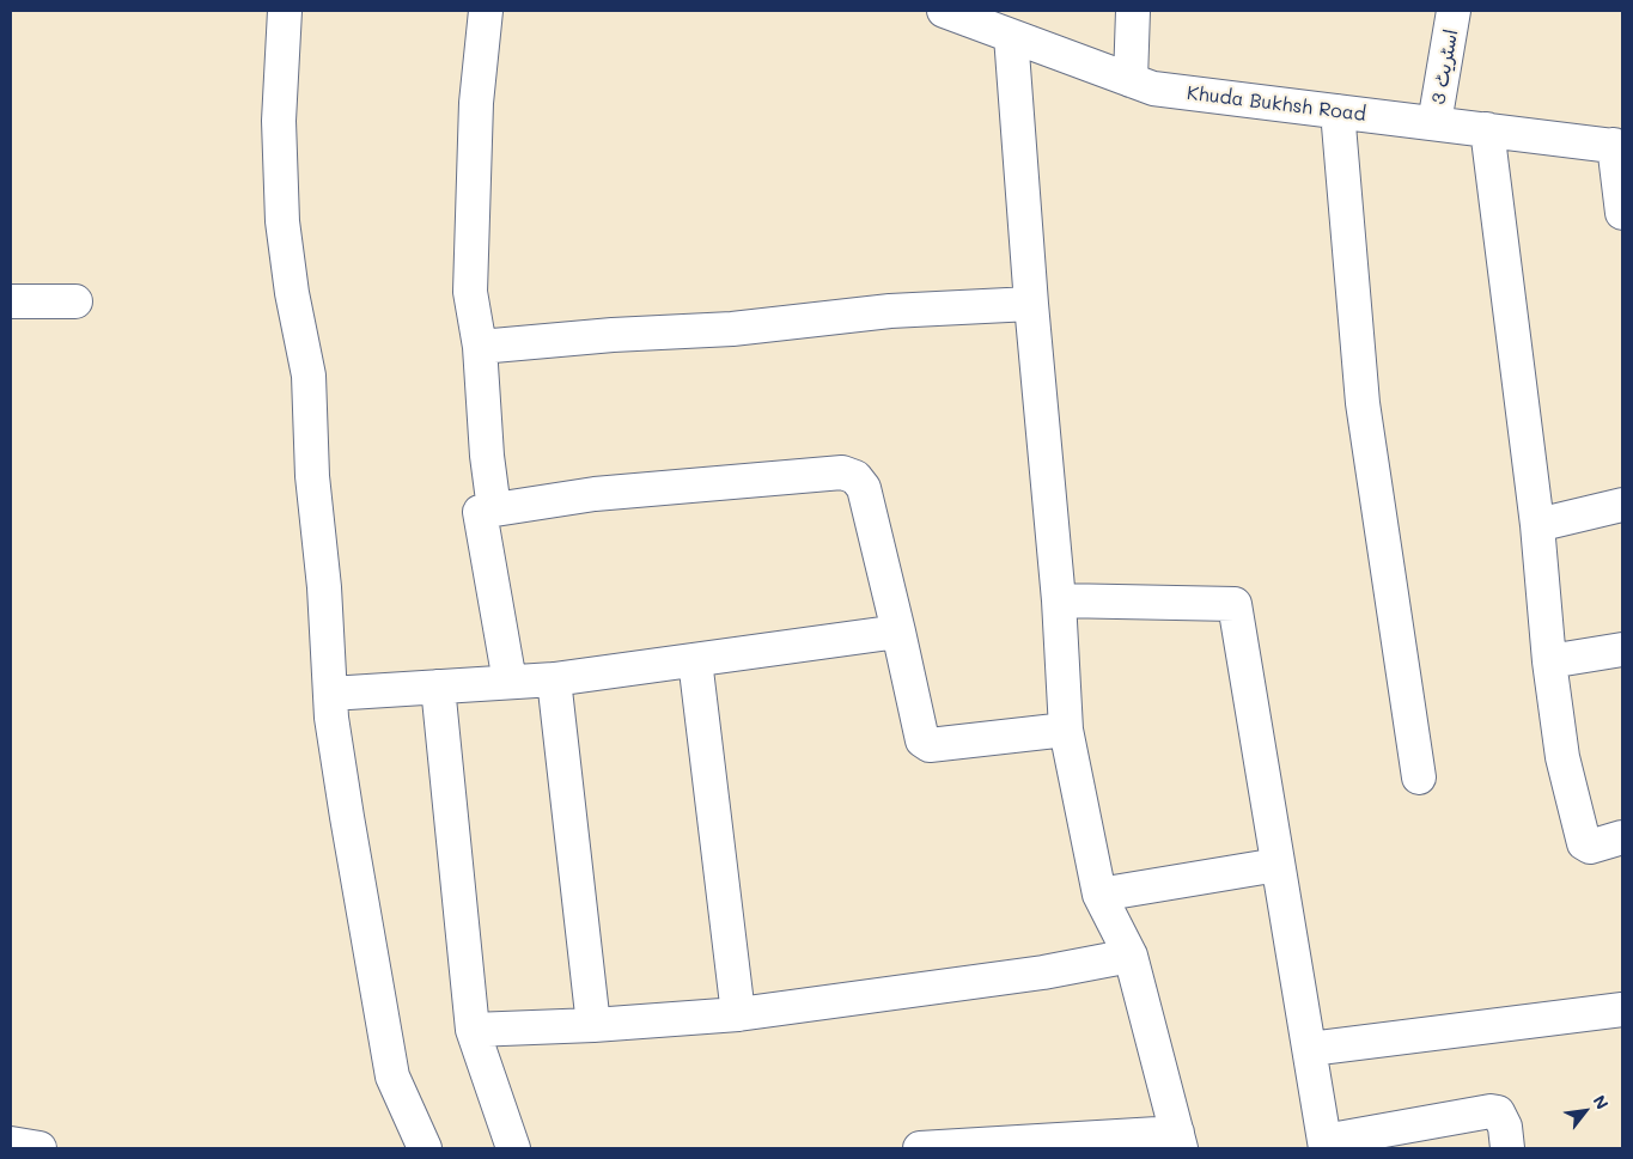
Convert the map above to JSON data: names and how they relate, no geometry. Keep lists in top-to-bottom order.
{
  "streets": {
    "street": ["اسٹریٹ 3", "Khuda Bukhsh Road"]
  },
  "crossings": [
    ["اسٹریٹ 3", "Khuda Bukhsh Road"]
  ],
  "north": "top right"
}
